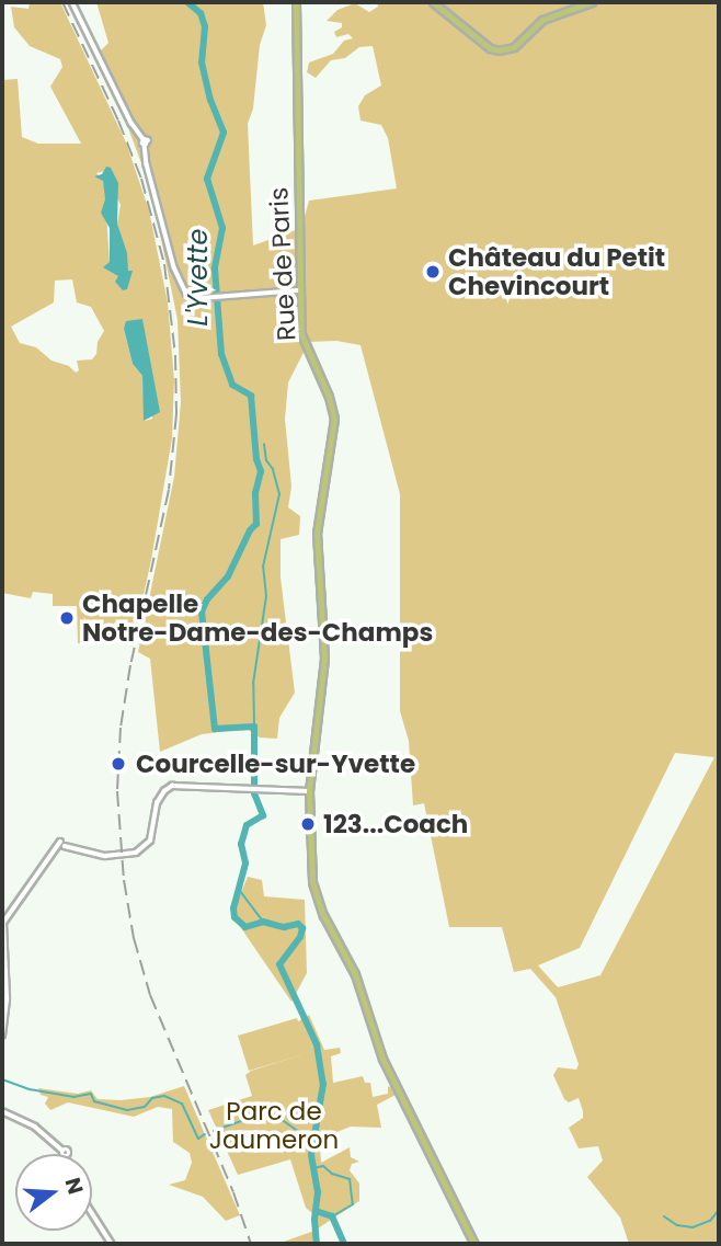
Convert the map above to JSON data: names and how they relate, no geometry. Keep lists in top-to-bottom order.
{
  "streets": {
    "main road": ["Rue de Paris"]
  },
  "water": ["L'Yvette"],
  "parks": ["Parc de Jaumeron"],
  "places": [
    "Château du Petit Chevincourt",
    "Chapelle Notre-Dame-des-Champs",
    "Courcelle-sur-Yvette",
    "123...Coach"
  ],
  "north": "right"
}
